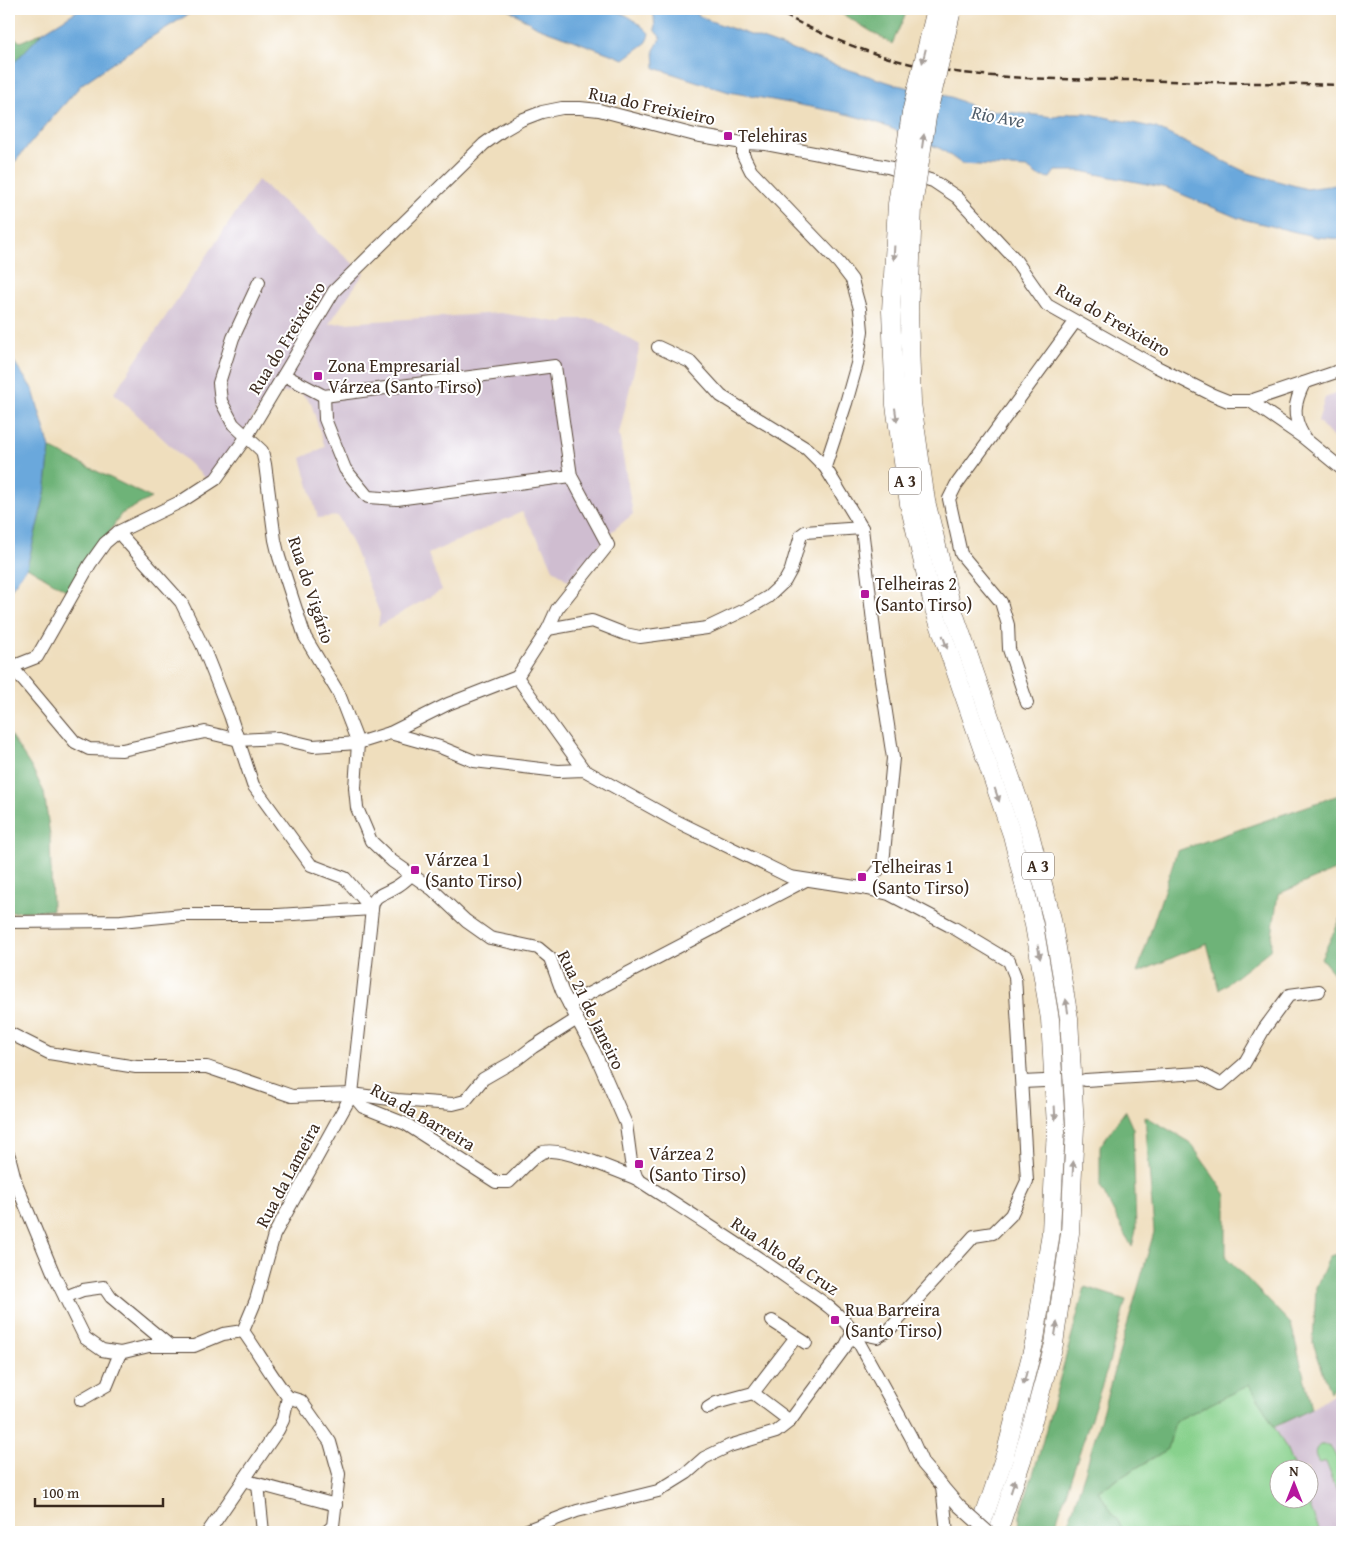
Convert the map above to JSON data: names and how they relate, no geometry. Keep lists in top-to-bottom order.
{
  "streets": {
    "highway": ["A 3"],
    "street": [
      "Rua do Freixieiro",
      "Rua do Vigário",
      "Rua 21 de Janeiro",
      "Rua da Barreira",
      "Rua da Lameira",
      "Rua Alto da Cruz"
    ]
  },
  "crossings": [
    ["Rua do Freixieiro", "Rua do Vigário"],
    ["Rua do Vigário", "Rua 21 de Janeiro"],
    ["Rua 21 de Janeiro", "Rua da Barreira"],
    ["Rua 21 de Janeiro", "Rua Alto da Cruz"],
    ["Rua da Barreira", "Rua da Lameira"],
    ["Rua da Barreira", "Rua Alto da Cruz"]
  ],
  "water": ["Rio Ave"],
  "places": {
    "transit": [
      "Telehiras",
      "Zona Empresarial Várzea (Santo Tirso)",
      "Telheiras 2 (Santo Tirso)",
      "Várzea 1 (Santo Tirso)",
      "Telheiras 1 (Santo Tirso)",
      "Várzea 2 (Santo Tirso)",
      "Rua Barreira (Santo Tirso)"
    ]
  },
  "scale_bar": "100 m",
  "north": "top"
}
